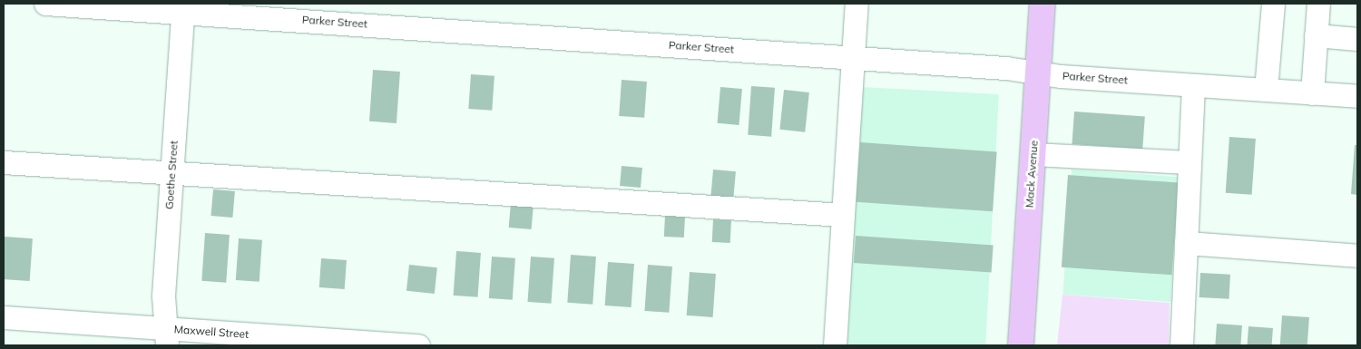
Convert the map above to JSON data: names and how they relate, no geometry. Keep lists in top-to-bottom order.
{
  "streets": {
    "main road": ["Mack Avenue"],
    "street": ["Parker Street", "Goethe Street", "Maxwell Street"]
  },
  "crossings": [
    ["Parker Street", "Mack Avenue"],
    ["Parker Street", "Goethe Street"],
    ["Goethe Street", "Maxwell Street"]
  ]
}
